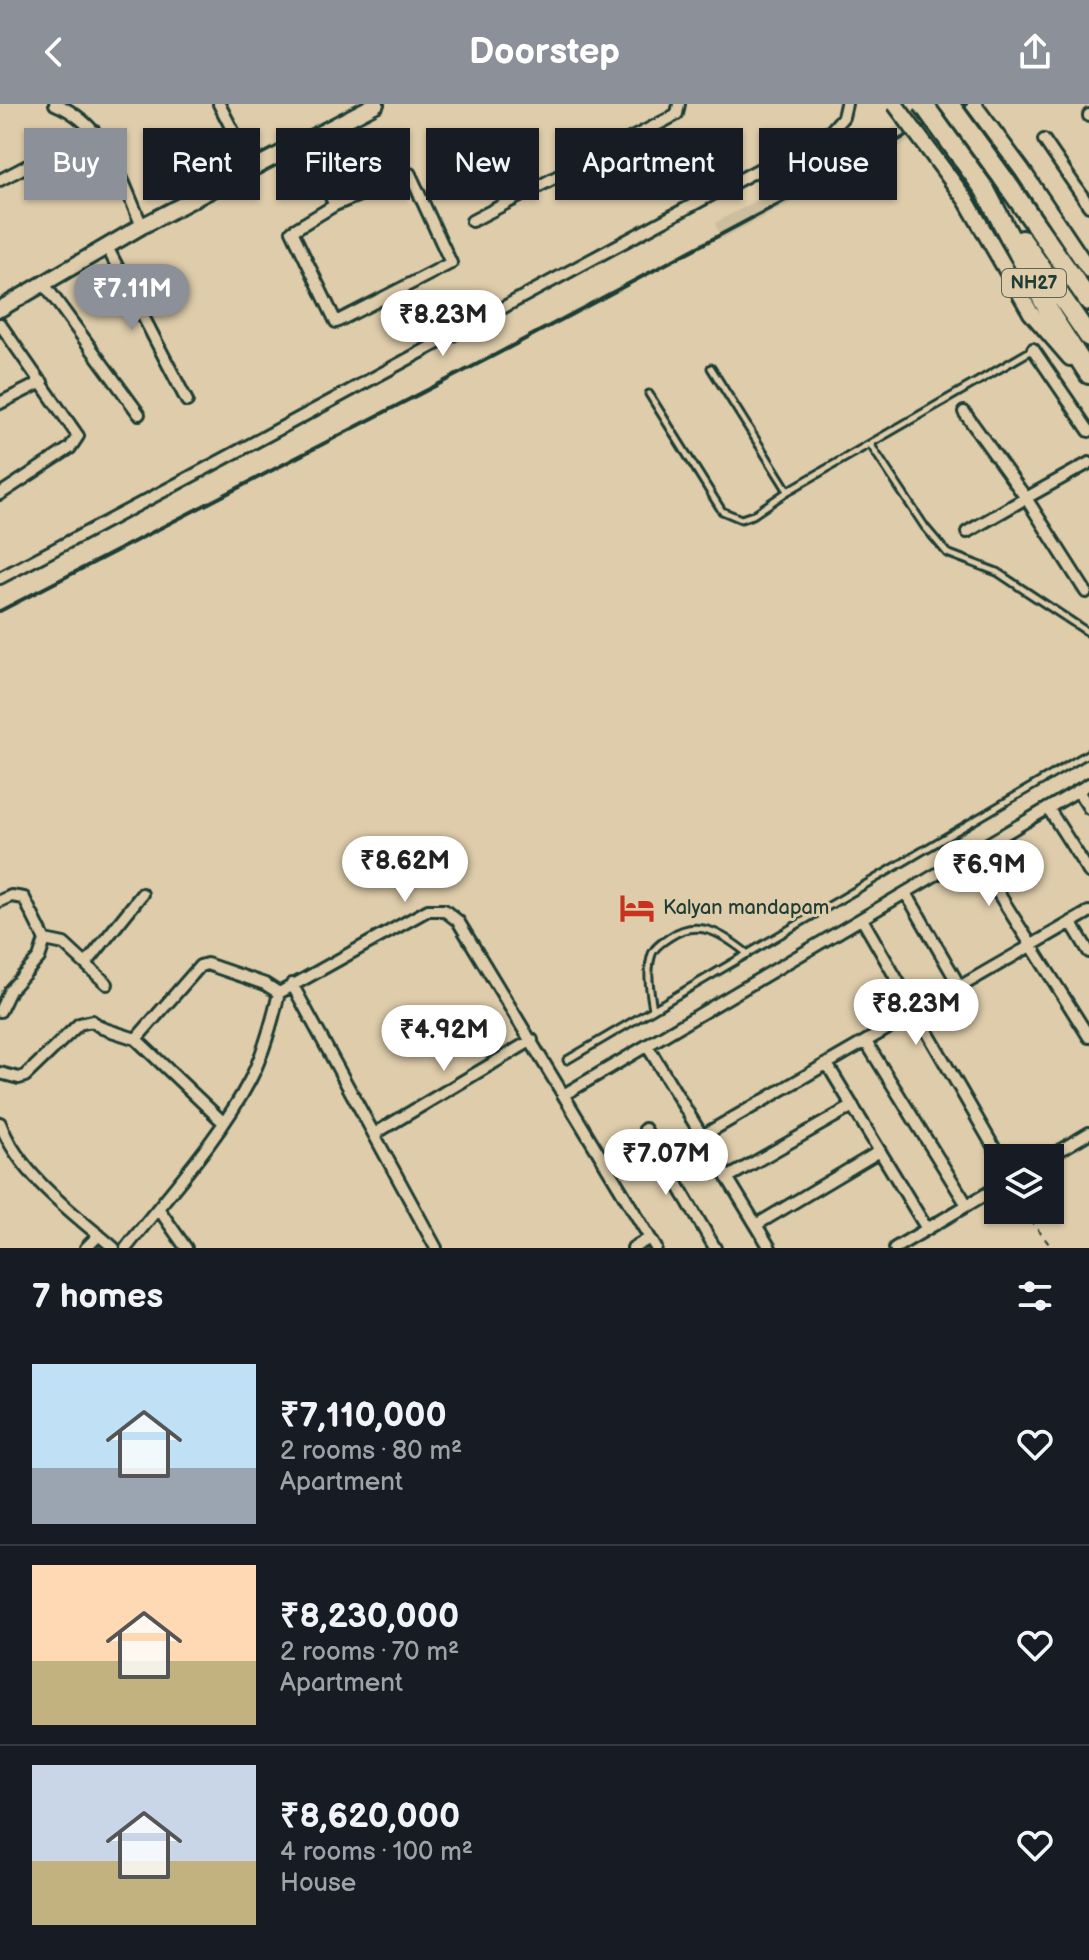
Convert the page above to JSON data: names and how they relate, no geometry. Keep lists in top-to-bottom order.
{
  "streets": {
    "highway": ["NH27"]
  },
  "places": {
    "hotel": ["Kalyan mandapam"]
  },
  "page": {
    "header": "Doorstep",
    "chip": [
      "Buy",
      "Rent",
      "Filters",
      "New",
      "Apartment",
      "House"
    ],
    "price": [
      "₹7.11M",
      "₹8.23M",
      "₹8.62M",
      "₹6.9M",
      "₹8.23M",
      "₹4.92M",
      "₹7.07M"
    ],
    "heading": "7 homes",
    "list": [
      {
        "name": "₹7,110,000",
        "note": "2 rooms · 80 m² · Apartment"
      },
      {
        "name": "₹8,230,000",
        "note": "2 rooms · 70 m² · Apartment"
      },
      {
        "name": "₹8,620,000",
        "note": "4 rooms · 100 m² · House"
      }
    ]
  }
}
